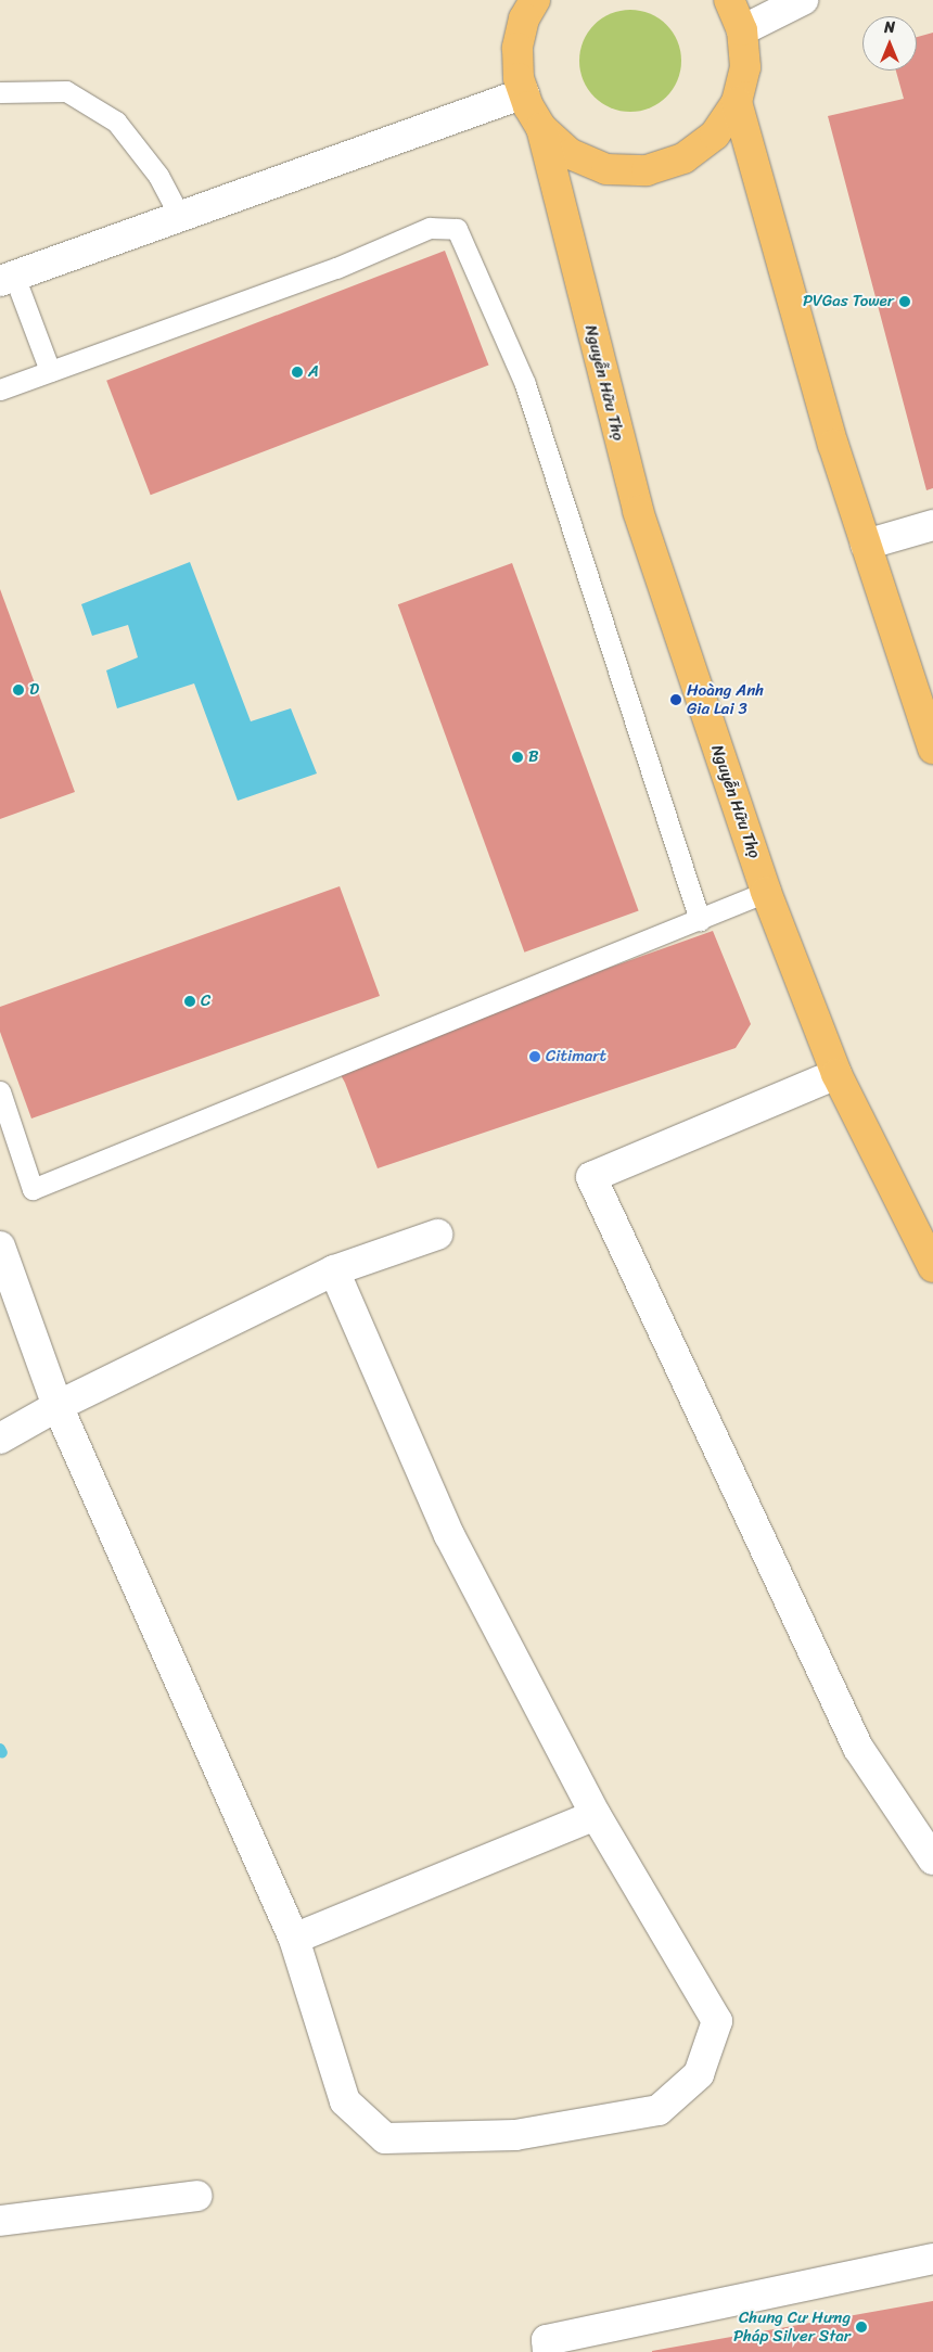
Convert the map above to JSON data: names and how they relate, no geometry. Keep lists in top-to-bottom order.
{
  "streets": {
    "main road": ["Nguyễn Hữu Thọ"]
  },
  "places": [
    "PVGas Tower",
    "A",
    "D",
    "Hoàng Anh Gia Lai 3",
    "B",
    "C",
    "Citimart",
    "Chung Cư Hưng Pháp Silver Star"
  ],
  "north": "top"
}
